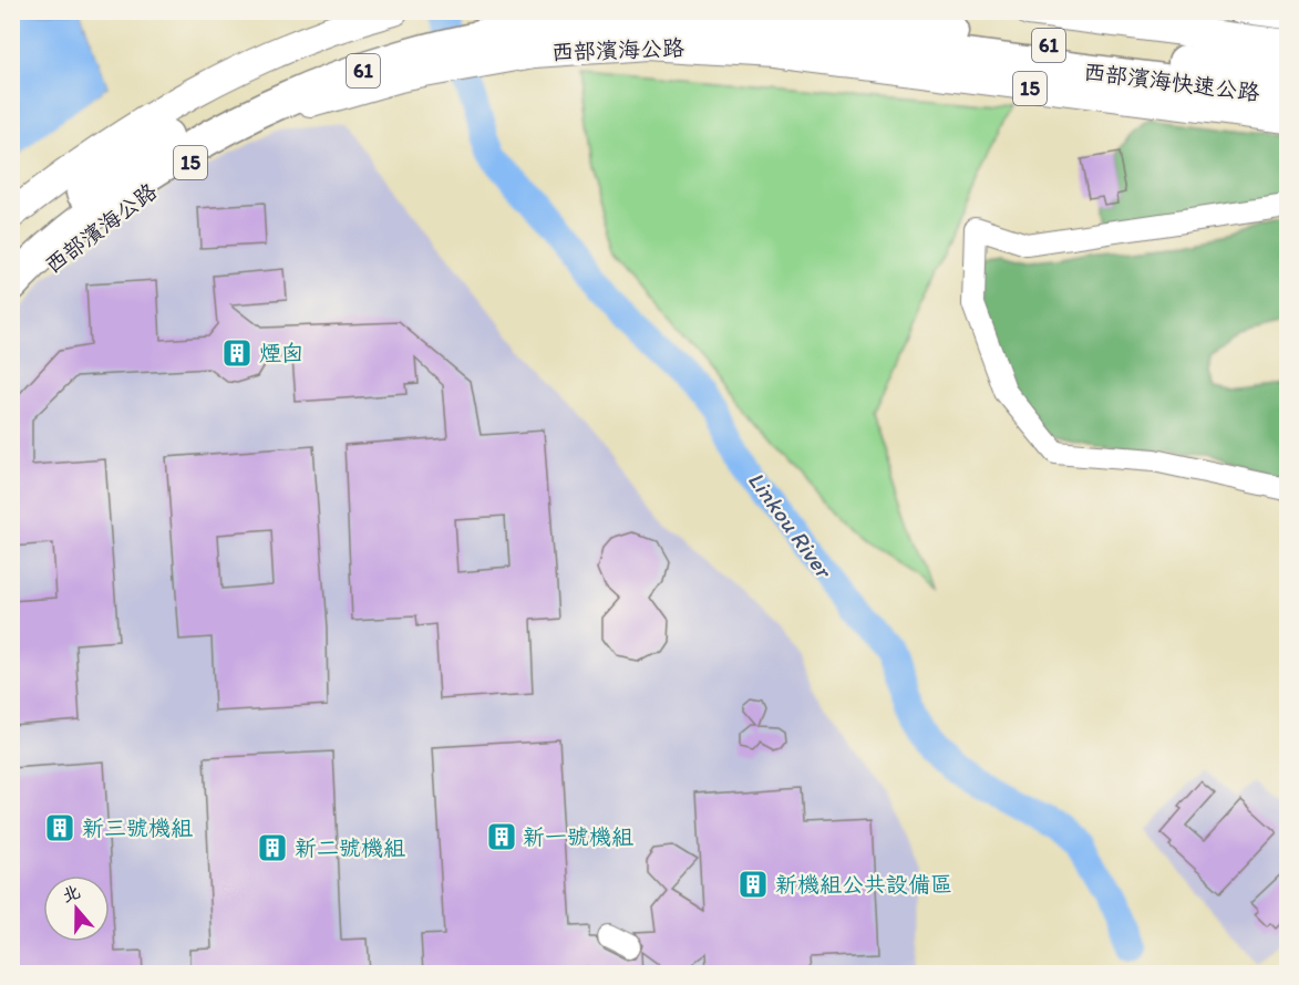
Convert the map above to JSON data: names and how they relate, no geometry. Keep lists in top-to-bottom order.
{
  "streets": {
    "highway": ["61", "西部濱海快速公路"],
    "main road": ["西部濱海公路", "15"]
  },
  "water": ["Linkou River"],
  "places": {
    "building": [
      "煙囪",
      "新三號機組",
      "新一號機組",
      "新二號機組",
      "新機組公共設備區"
    ]
  },
  "north": "top"
}
